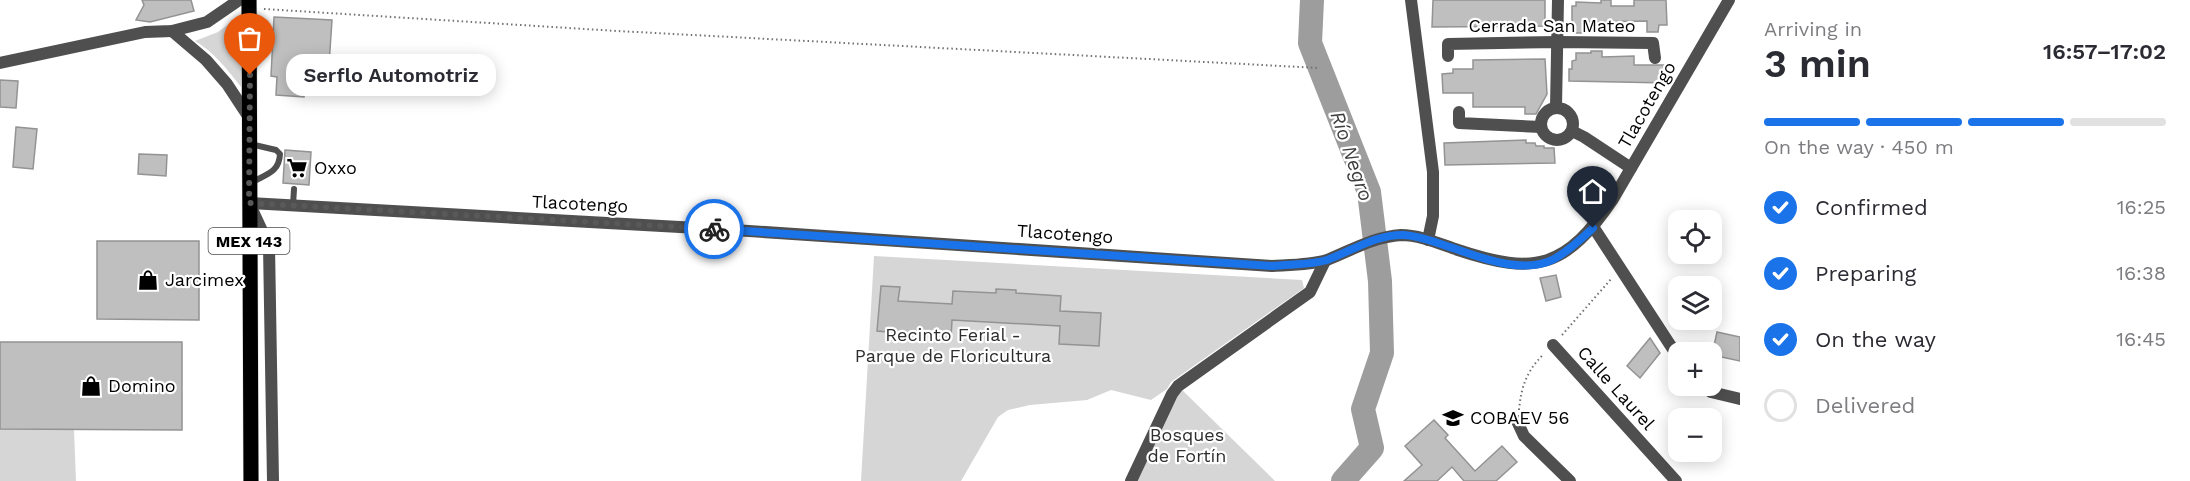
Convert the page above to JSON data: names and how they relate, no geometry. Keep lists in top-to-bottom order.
{
  "streets": {
    "main road": ["MEX 143"],
    "street": ["Cerrada San Mateo", "Tlacotengo", "Calle Laurel"]
  },
  "crossings": [
    ["Tlacotengo", "MEX 143"]
  ],
  "water": ["Río Negro"],
  "parks": ["Recinto Ferial - Parque de Floricultura", "Bosques de Fortín"],
  "places": {
    "other": ["Serflo Automotriz"],
    "supermarket": ["Oxxo"],
    "shop": ["Jarcimex", "Domino"],
    "school or university": ["COBAEV 56"]
  },
  "page": {
    "heading": ["3 min", "Arriving in", "16:57–17:02"],
    "bubble": "Serflo Automotriz",
    "bar": "On the way · 450 m",
    "list": [
      ["Confirmed", "16:25"],
      ["Preparing", "16:38"],
      ["On the way", "16:45"],
      "Delivered"
    ],
    "map_buttons": ["+", "−"]
  }
}
